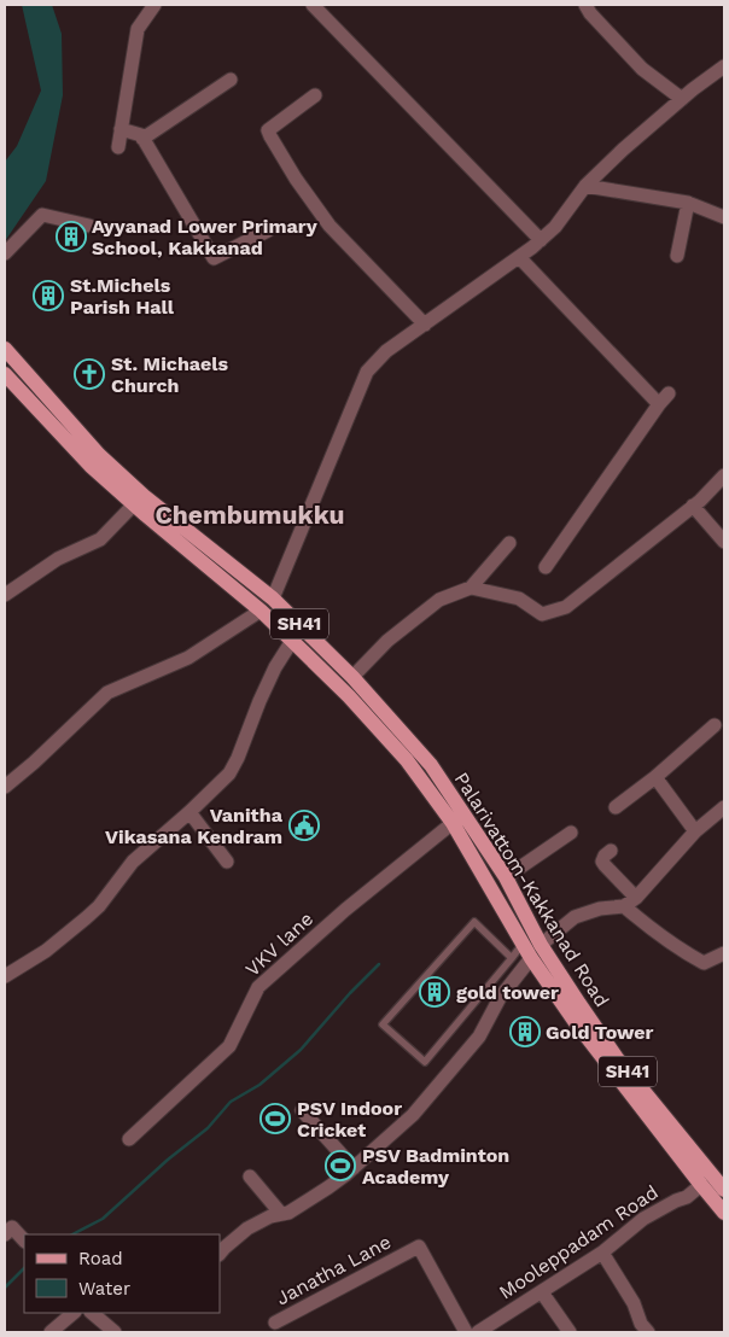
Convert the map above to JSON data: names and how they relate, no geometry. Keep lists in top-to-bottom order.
{
  "streets": {
    "main road": ["SH41", "Palarivattom-Kakkanad Road"],
    "street": ["VKV lane", "Mooleppadam Road", "Janatha Lane"]
  },
  "districts": ["Chembumukku"],
  "places": {
    "building": [
      "Ayyanad Lower Primary School, Kakkanad",
      "St.Michels Parish Hall",
      "gold tower",
      "Gold Tower"
    ],
    "church": ["St. Michaels Church"],
    "public building": ["Vanitha Vikasana Kendram"],
    "sports": ["PSV Indoor Cricket", "PSV Badminton Academy"]
  },
  "legend": ["Road", "Water"]
}
